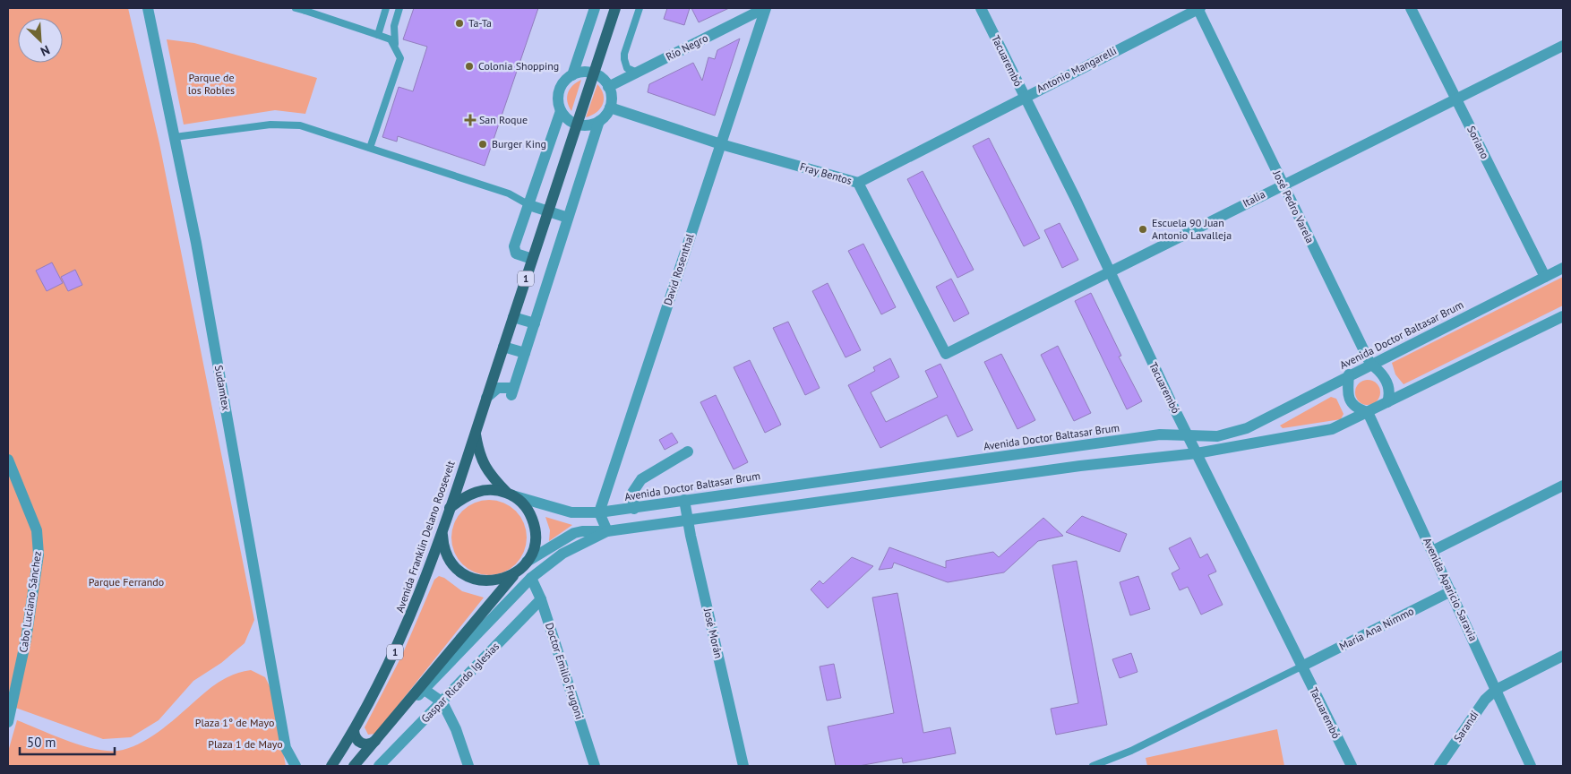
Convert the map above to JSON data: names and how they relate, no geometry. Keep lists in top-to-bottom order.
{
  "streets": {
    "main road": ["1", "Avenida Franklin Delano Roosevelt"],
    "street": [
      "Río Negro",
      "Tacuarembó",
      "Antonio Mangarelli",
      "Soriano",
      "Fray Bentos",
      "Italia",
      "José Pedro Varela",
      "David Rosenthal",
      "Avenida Doctor Baltasar Brum",
      "Sudamtex",
      "Avenida Aparicio Saravia",
      "Cabo Luciano Sánchez",
      "María Ana Nimmo",
      "José Morán",
      "Doctor Emilio Frugoni",
      "Gaspar Ricardo Iglesias",
      "Sarandí"
    ]
  },
  "crossings": [
    ["Río Negro", "David Rosenthal"],
    ["Tacuarembó", "Antonio Mangarelli"],
    ["Tacuarembó", "Italia"],
    ["Tacuarembó", "Avenida Doctor Baltasar Brum"],
    ["Tacuarembó", "María Ana Nimmo"],
    ["Antonio Mangarelli", "Fray Bentos"],
    ["Antonio Mangarelli", "José Pedro Varela"],
    ["Soriano", "Italia"],
    ["Soriano", "Avenida Doctor Baltasar Brum"],
    ["Fray Bentos", "Italia"],
    ["Fray Bentos", "David Rosenthal"],
    ["Italia", "José Pedro Varela"],
    ["José Pedro Varela", "Avenida Doctor Baltasar Brum"],
    ["José Pedro Varela", "Avenida Aparicio Saravia"],
    ["David Rosenthal", "Avenida Doctor Baltasar Brum"],
    ["Avenida Doctor Baltasar Brum", "Avenida Franklin Delano Roosevelt"],
    ["Avenida Doctor Baltasar Brum", "Avenida Aparicio Saravia"],
    ["Avenida Doctor Baltasar Brum", "José Morán"],
    ["Avenida Aparicio Saravia", "María Ana Nimmo"],
    ["Avenida Aparicio Saravia", "Sarandí"],
    ["Doctor Emilio Frugoni", "Gaspar Ricardo Iglesias"]
  ],
  "parks": [
    "Parque de los Robles",
    "Parque Ferrando",
    "Plaza 1° de Mayo",
    "Plaza 1 de Mayo"
  ],
  "places": {
    "other": [
      "Ta-Ta",
      "Colonia Shopping",
      "Burger King",
      "Escuela 90 Juan Antonio Lavalleja"
    ],
    "health": ["San Roque"]
  },
  "scale_bar": "50 m",
  "north": "bottom right"
}
